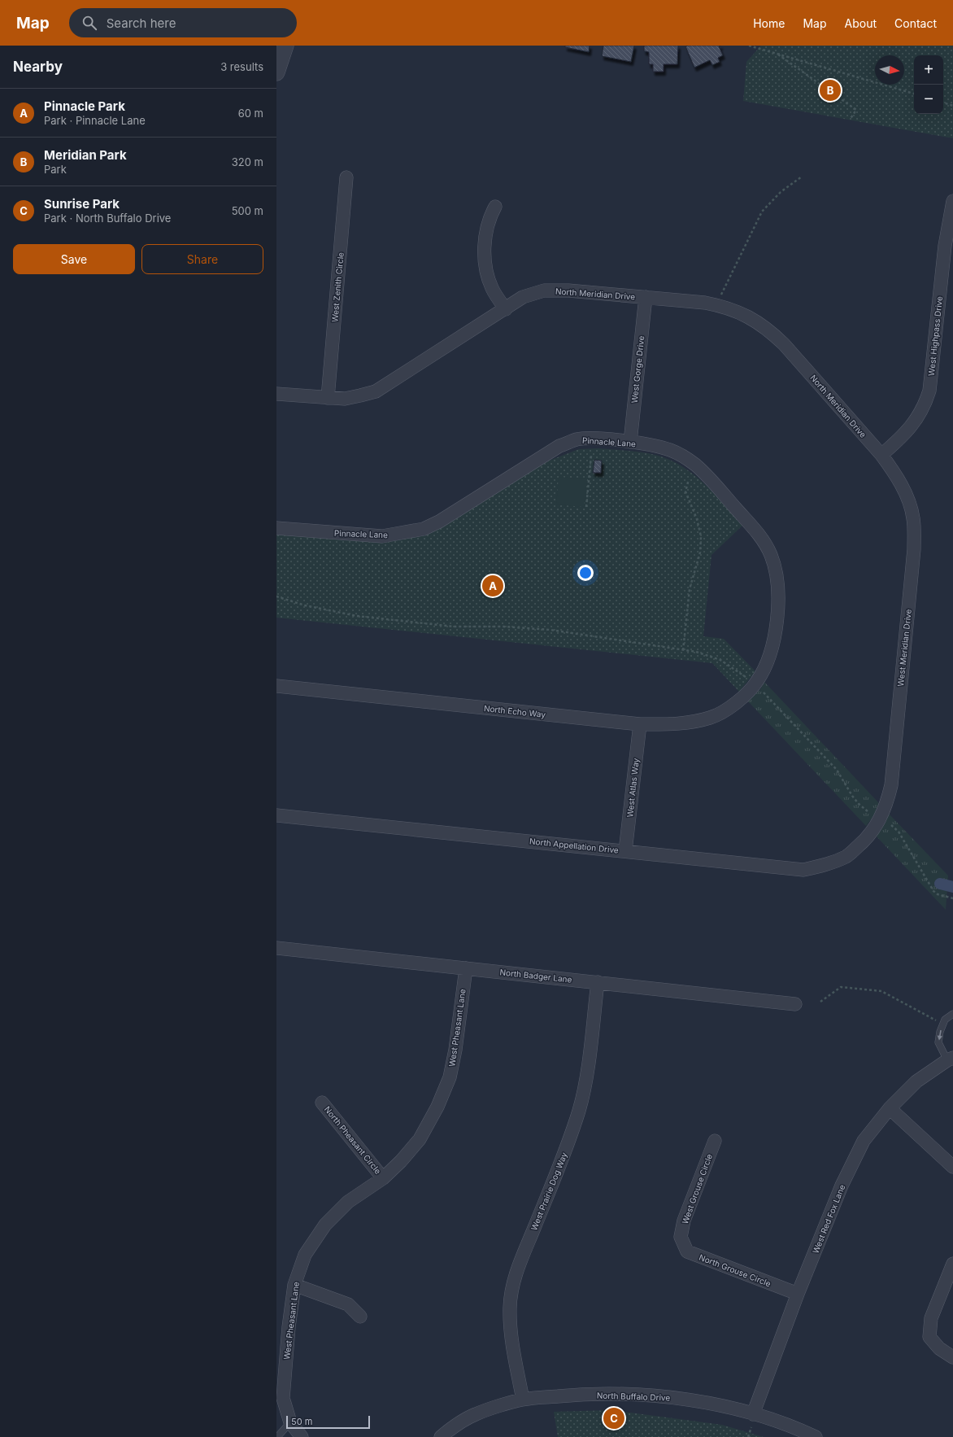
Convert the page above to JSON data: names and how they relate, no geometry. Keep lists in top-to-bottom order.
{
  "streets": {
    "street": [
      "West Zenith Circle",
      "North Meridian Drive",
      "West Highpass Drive",
      "West Gorge Drive",
      "Pinnacle Lane",
      "West Meridian Drive",
      "North Echo Way",
      "West Atlas Way",
      "North Appellation Drive",
      "North Badger Lane",
      "West Pheasant Lane",
      "North Pheasant Circle",
      "West Grouse Circle",
      "West Prairie Dog Way",
      "West Red Fox Lane",
      "North Grouse Circle",
      "North Buffalo Drive"
    ]
  },
  "crossings": [
    ["West Zenith Circle", "North Meridian Drive"],
    ["North Meridian Drive", "West Highpass Drive"],
    ["North Meridian Drive", "West Gorge Drive"],
    ["North Meridian Drive", "West Meridian Drive"],
    ["West Highpass Drive", "West Meridian Drive"],
    ["West Gorge Drive", "Pinnacle Lane"],
    ["Pinnacle Lane", "North Echo Way"],
    ["West Meridian Drive", "North Appellation Drive"],
    ["North Echo Way", "West Atlas Way"],
    ["West Atlas Way", "North Appellation Drive"],
    ["North Badger Lane", "West Pheasant Lane"],
    ["North Badger Lane", "West Prairie Dog Way"],
    ["West Pheasant Lane", "North Pheasant Circle"],
    ["West Grouse Circle", "North Grouse Circle"],
    ["West Prairie Dog Way", "North Buffalo Drive"],
    ["West Red Fox Lane", "North Grouse Circle"],
    ["West Red Fox Lane", "North Buffalo Drive"]
  ],
  "scale_bar": "50 m",
  "north": "right",
  "page": {
    "header": "Map",
    "search": "Search here",
    "nav": [
      "Home",
      "Map",
      "About",
      "Contact"
    ],
    "heading": ["Nearby", "3 results"],
    "map_buttons": ["+", "−"],
    "pins": ["B", "A", "C"],
    "list": [
      {
        "mark": "A",
        "name": "Pinnacle Park",
        "note": "Park · Pinnacle Lane",
        "value": "60 m"
      },
      {
        "mark": "B",
        "name": "Meridian Park",
        "note": "Park",
        "value": "320 m"
      },
      {
        "mark": "C",
        "name": "Sunrise Park",
        "note": "Park · North Buffalo Drive",
        "value": "500 m"
      }
    ],
    "buttons": ["Save", "Share"],
    "scale": "50 m"
  }
}
